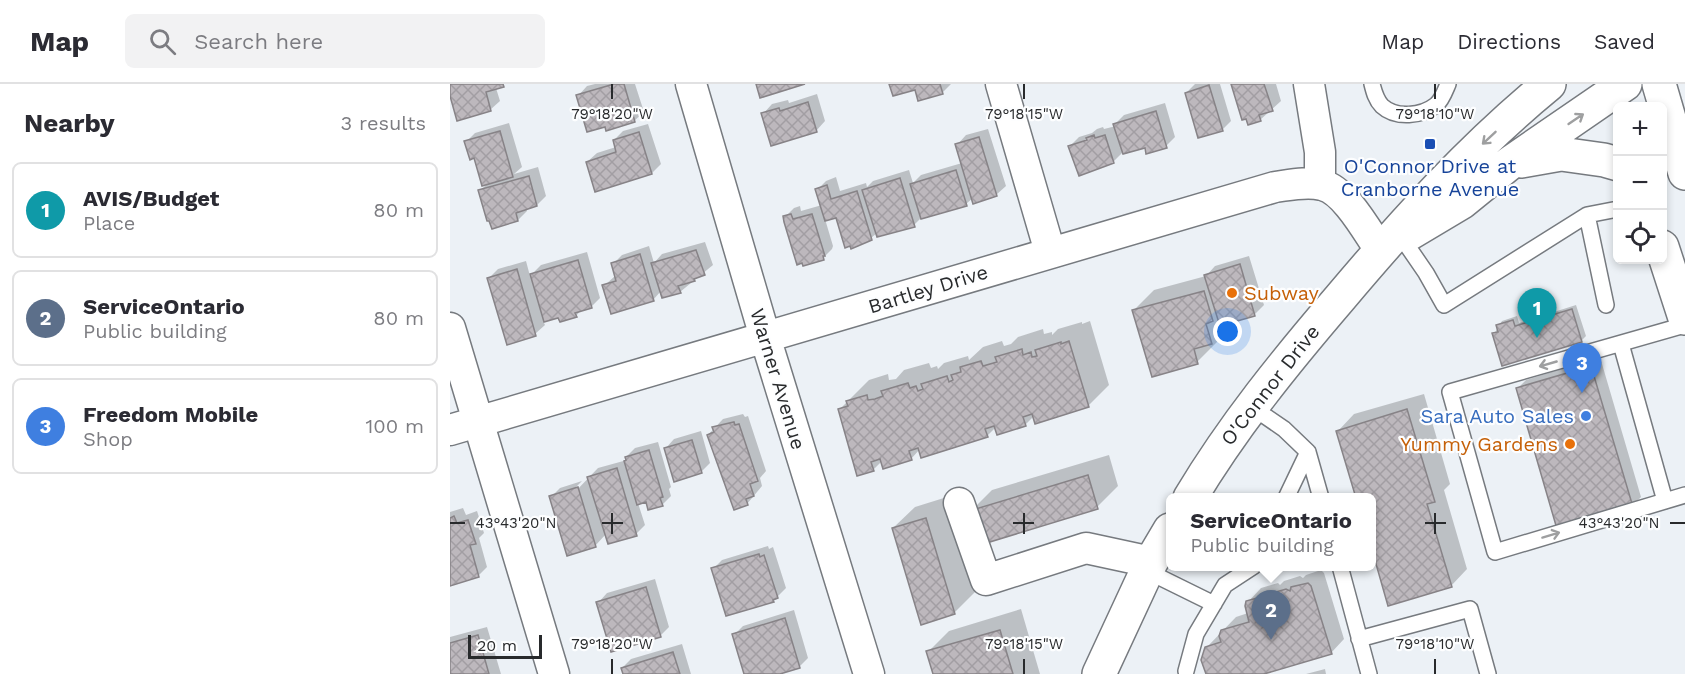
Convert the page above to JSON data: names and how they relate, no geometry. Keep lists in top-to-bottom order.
{
  "streets": {
    "main road": ["O'Connor Drive"],
    "street": ["Bartley Drive", "Warner Avenue"]
  },
  "crossings": [
    ["Bartley Drive", "Warner Avenue"]
  ],
  "places": {
    "transit": ["O'Connor Drive at Cranborne Avenue"],
    "other": ["Subway", "Sara Auto Sales", "Yummy Gardens"]
  },
  "scale_bar": "20 m",
  "page": {
    "header": "Map",
    "search": "Search here",
    "nav": ["Map", "Directions", "Saved"],
    "heading": ["Nearby", "3 results"],
    "map_buttons": ["+", "−"],
    "list": [
      {
        "mark": "1",
        "name": "AVIS/Budget",
        "note": "Place",
        "value": "80 m"
      },
      {
        "mark": "2",
        "name": "ServiceOntario",
        "note": "Public building",
        "value": "80 m"
      },
      {
        "mark": "3",
        "name": "Freedom Mobile",
        "note": "Shop",
        "value": "100 m"
      }
    ],
    "pins": ["1", "3", "2"],
    "popup": ["ServiceOntario", "Public building"],
    "scale": "20 m"
  },
  "coordinates": [
    "79°18'20\"W",
    "79°18'15\"W",
    "79°18'10\"W",
    "43°43'20\"N"
  ]
}
